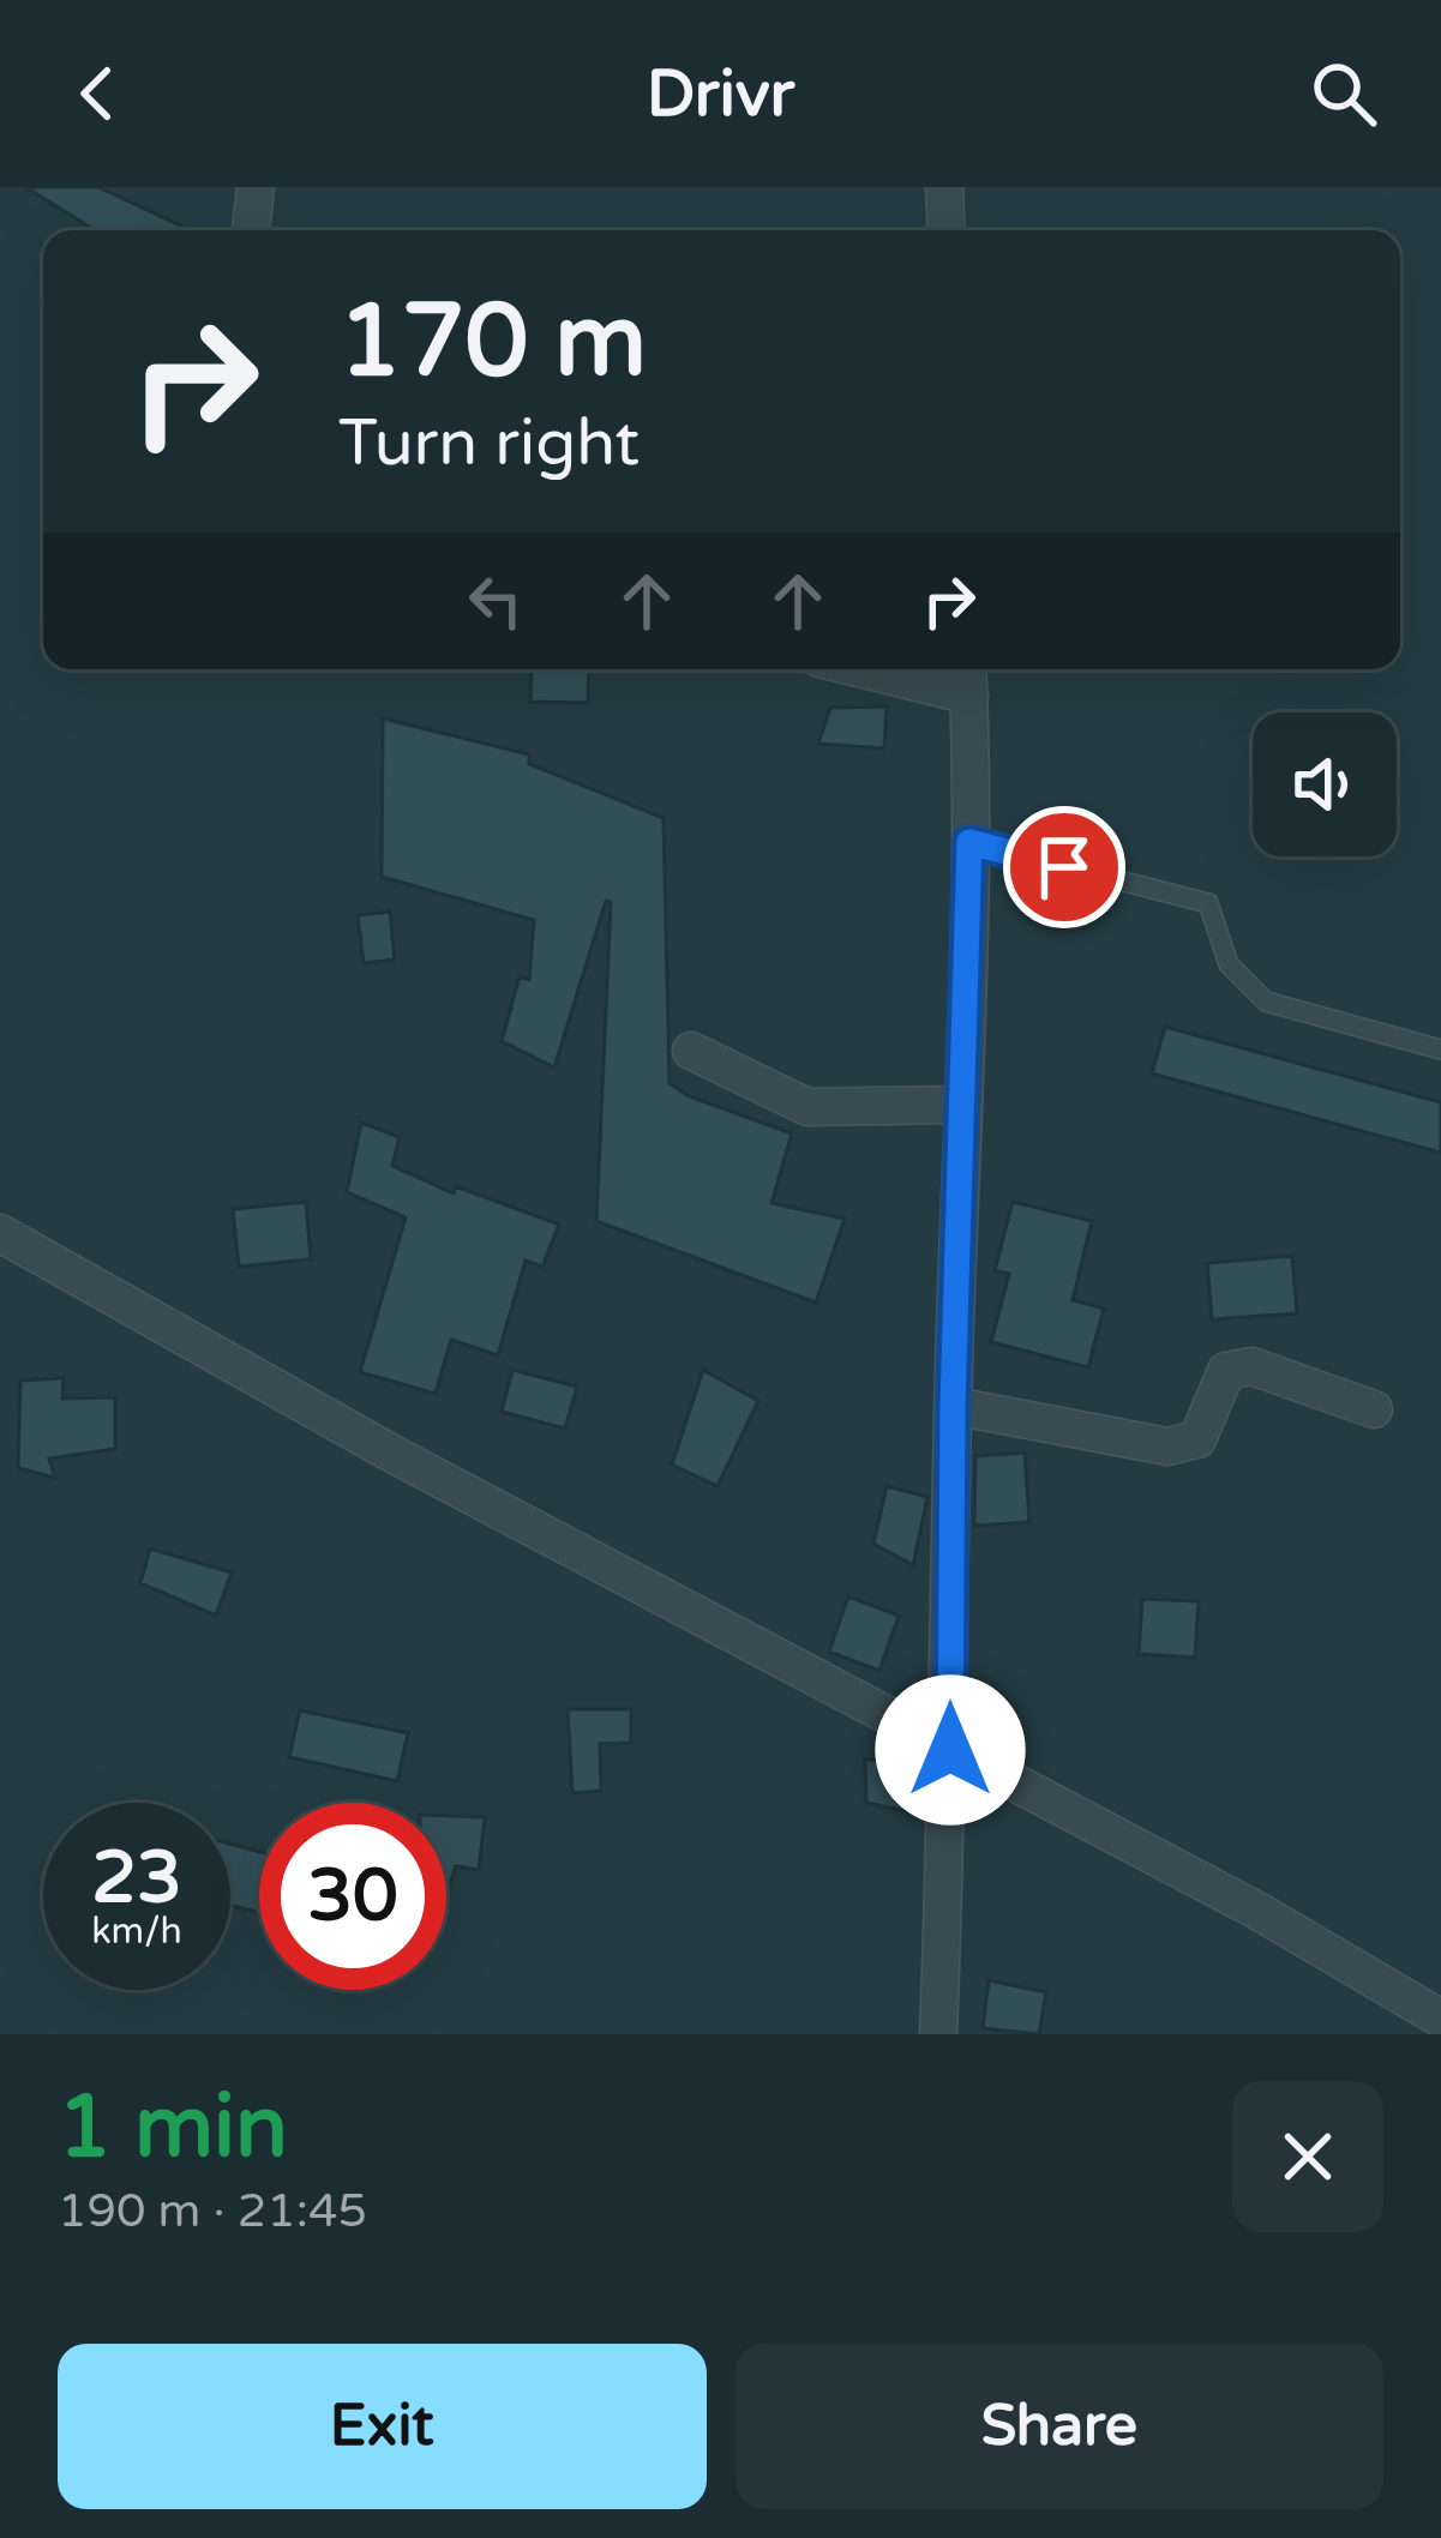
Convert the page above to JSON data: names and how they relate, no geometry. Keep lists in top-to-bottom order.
{
  "page": {
    "header": "Drivr",
    "turn": ["170 m", "Turn right"],
    "speed": "23 km/h",
    "limit": "30",
    "heading": ["1 min", "190 m · 21:45"],
    "buttons": ["Exit", "Share"]
  }
}
